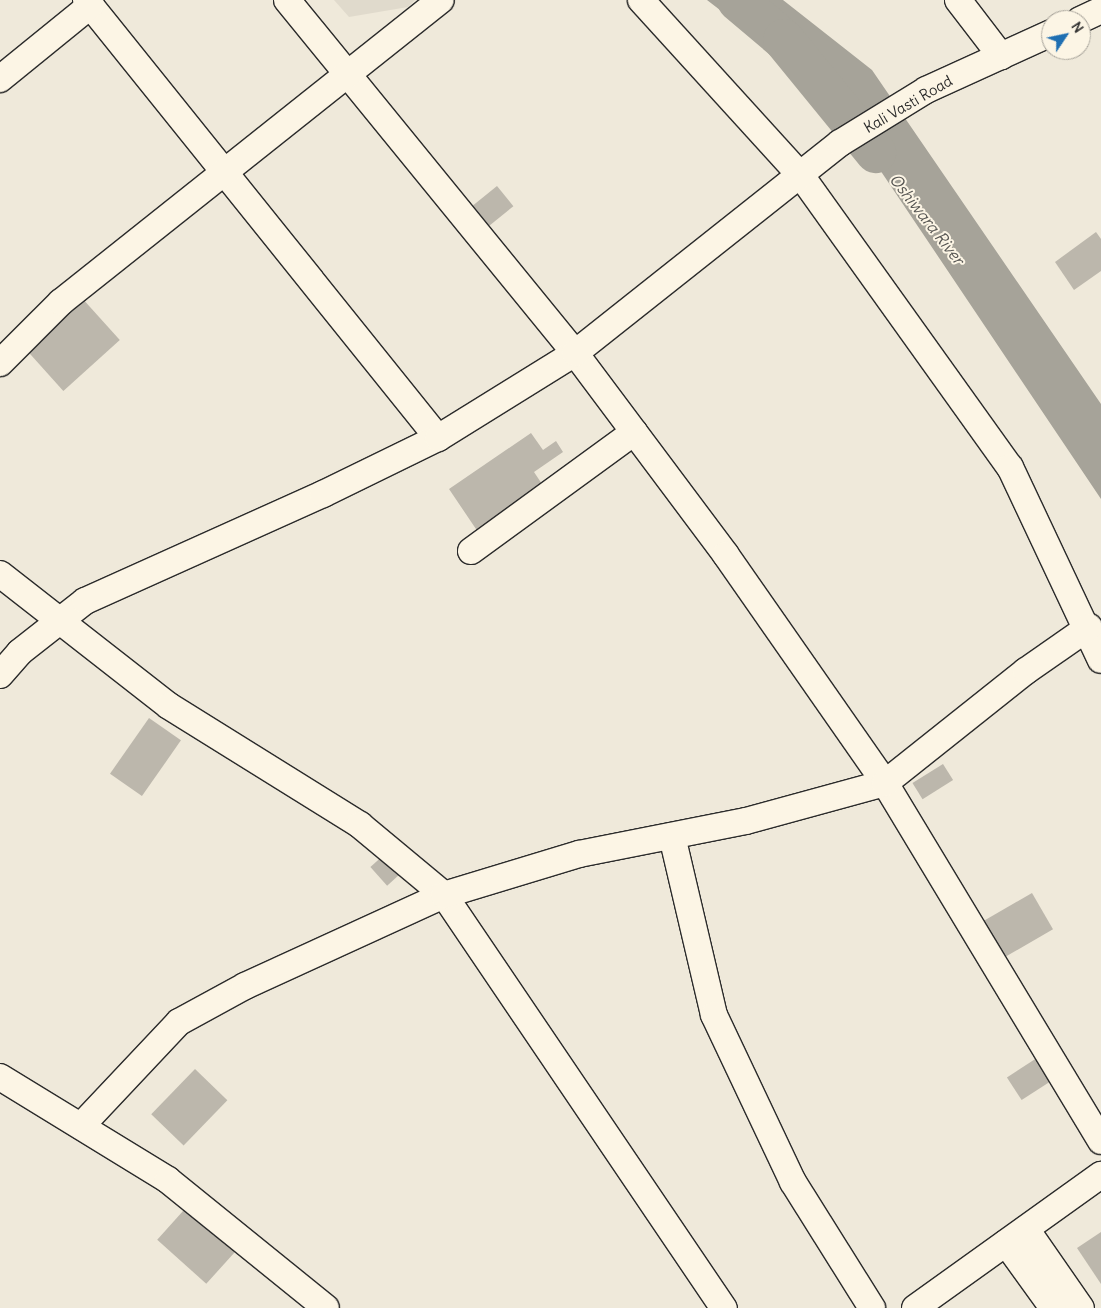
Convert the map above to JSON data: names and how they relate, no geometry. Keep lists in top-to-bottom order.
{
  "streets": {
    "street": ["Kali Vasti Road"]
  },
  "water": ["Oshiwara River"],
  "north": "top right"
}
